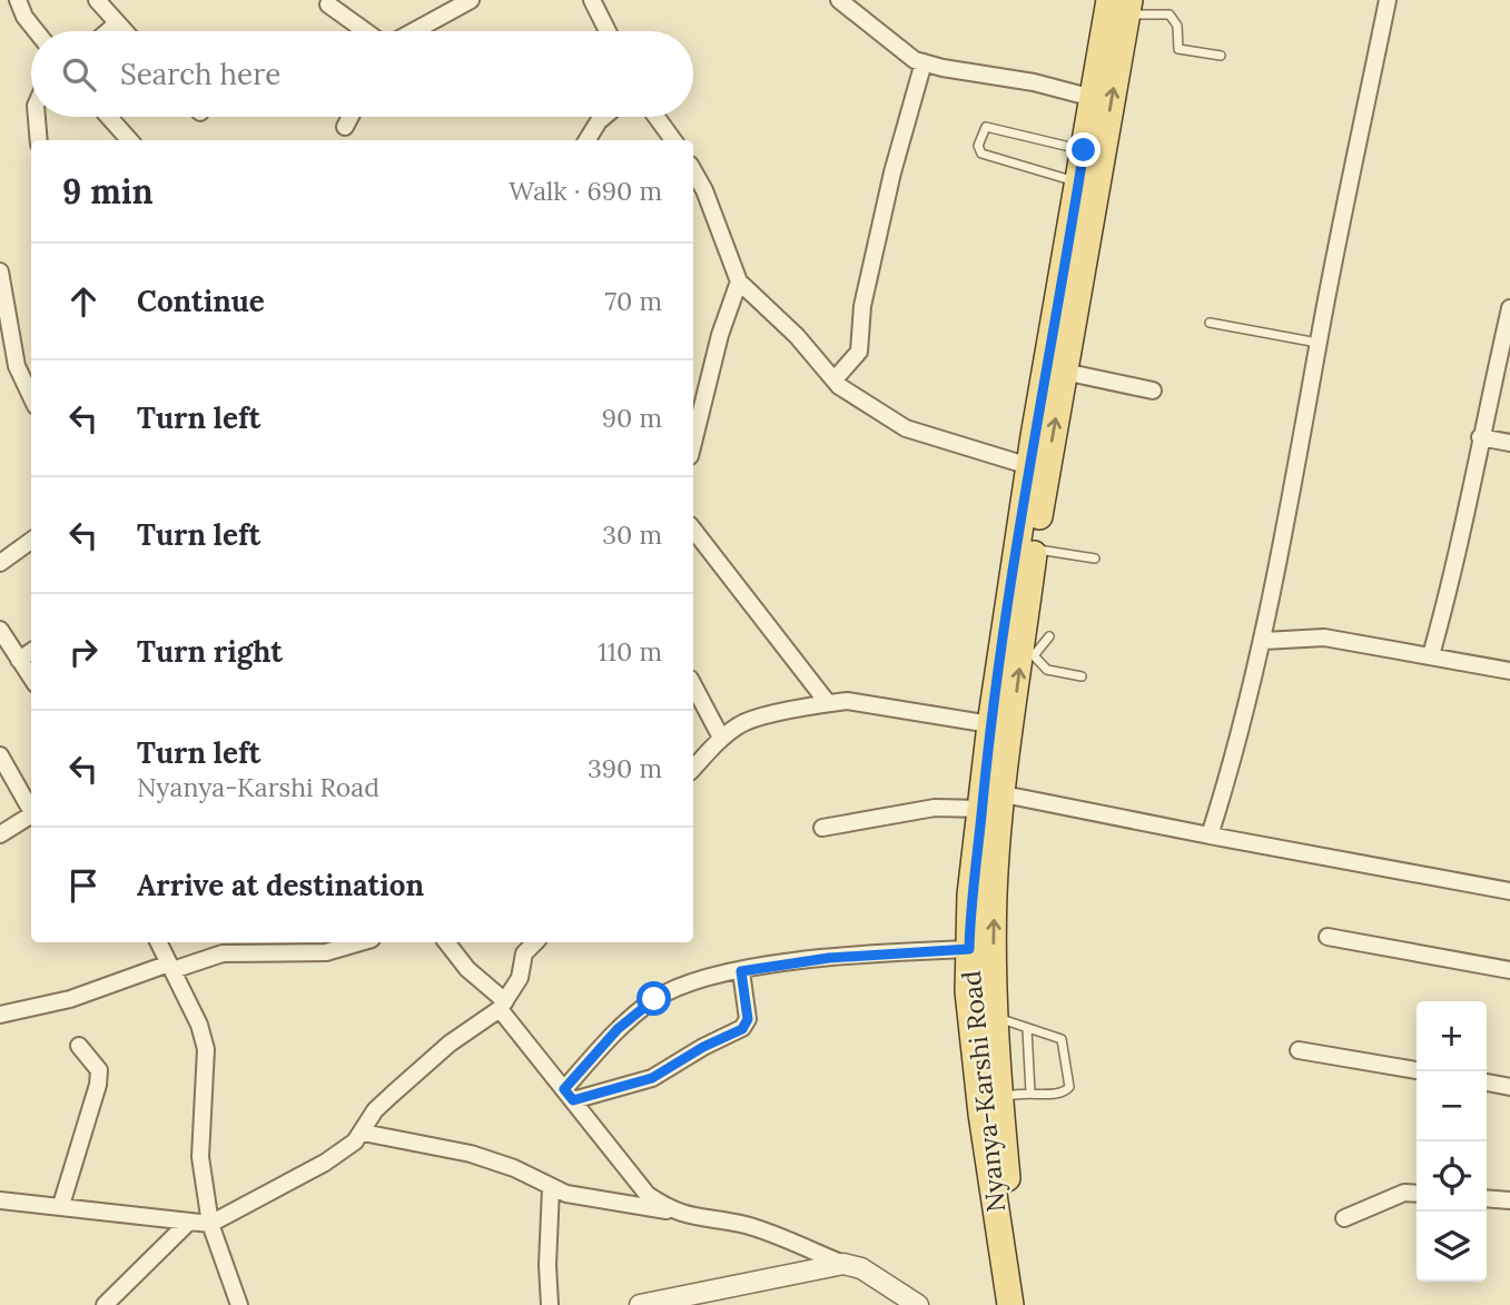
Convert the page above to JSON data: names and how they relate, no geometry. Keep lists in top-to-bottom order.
{
  "streets": {
    "main road": ["Nyanya-Karshi Road"]
  },
  "page": {
    "search": "Search here",
    "heading": ["9 min", "Walk · 690 m"],
    "list": [
      ["Continue", "70 m"],
      ["Turn left", "90 m"],
      ["Turn left", "30 m"],
      ["Turn right", "110 m"],
      ["Turn left", "Nyanya-Karshi Road", "390 m"],
      "Arrive at destination"
    ],
    "map_buttons": ["+", "−"]
  }
}
